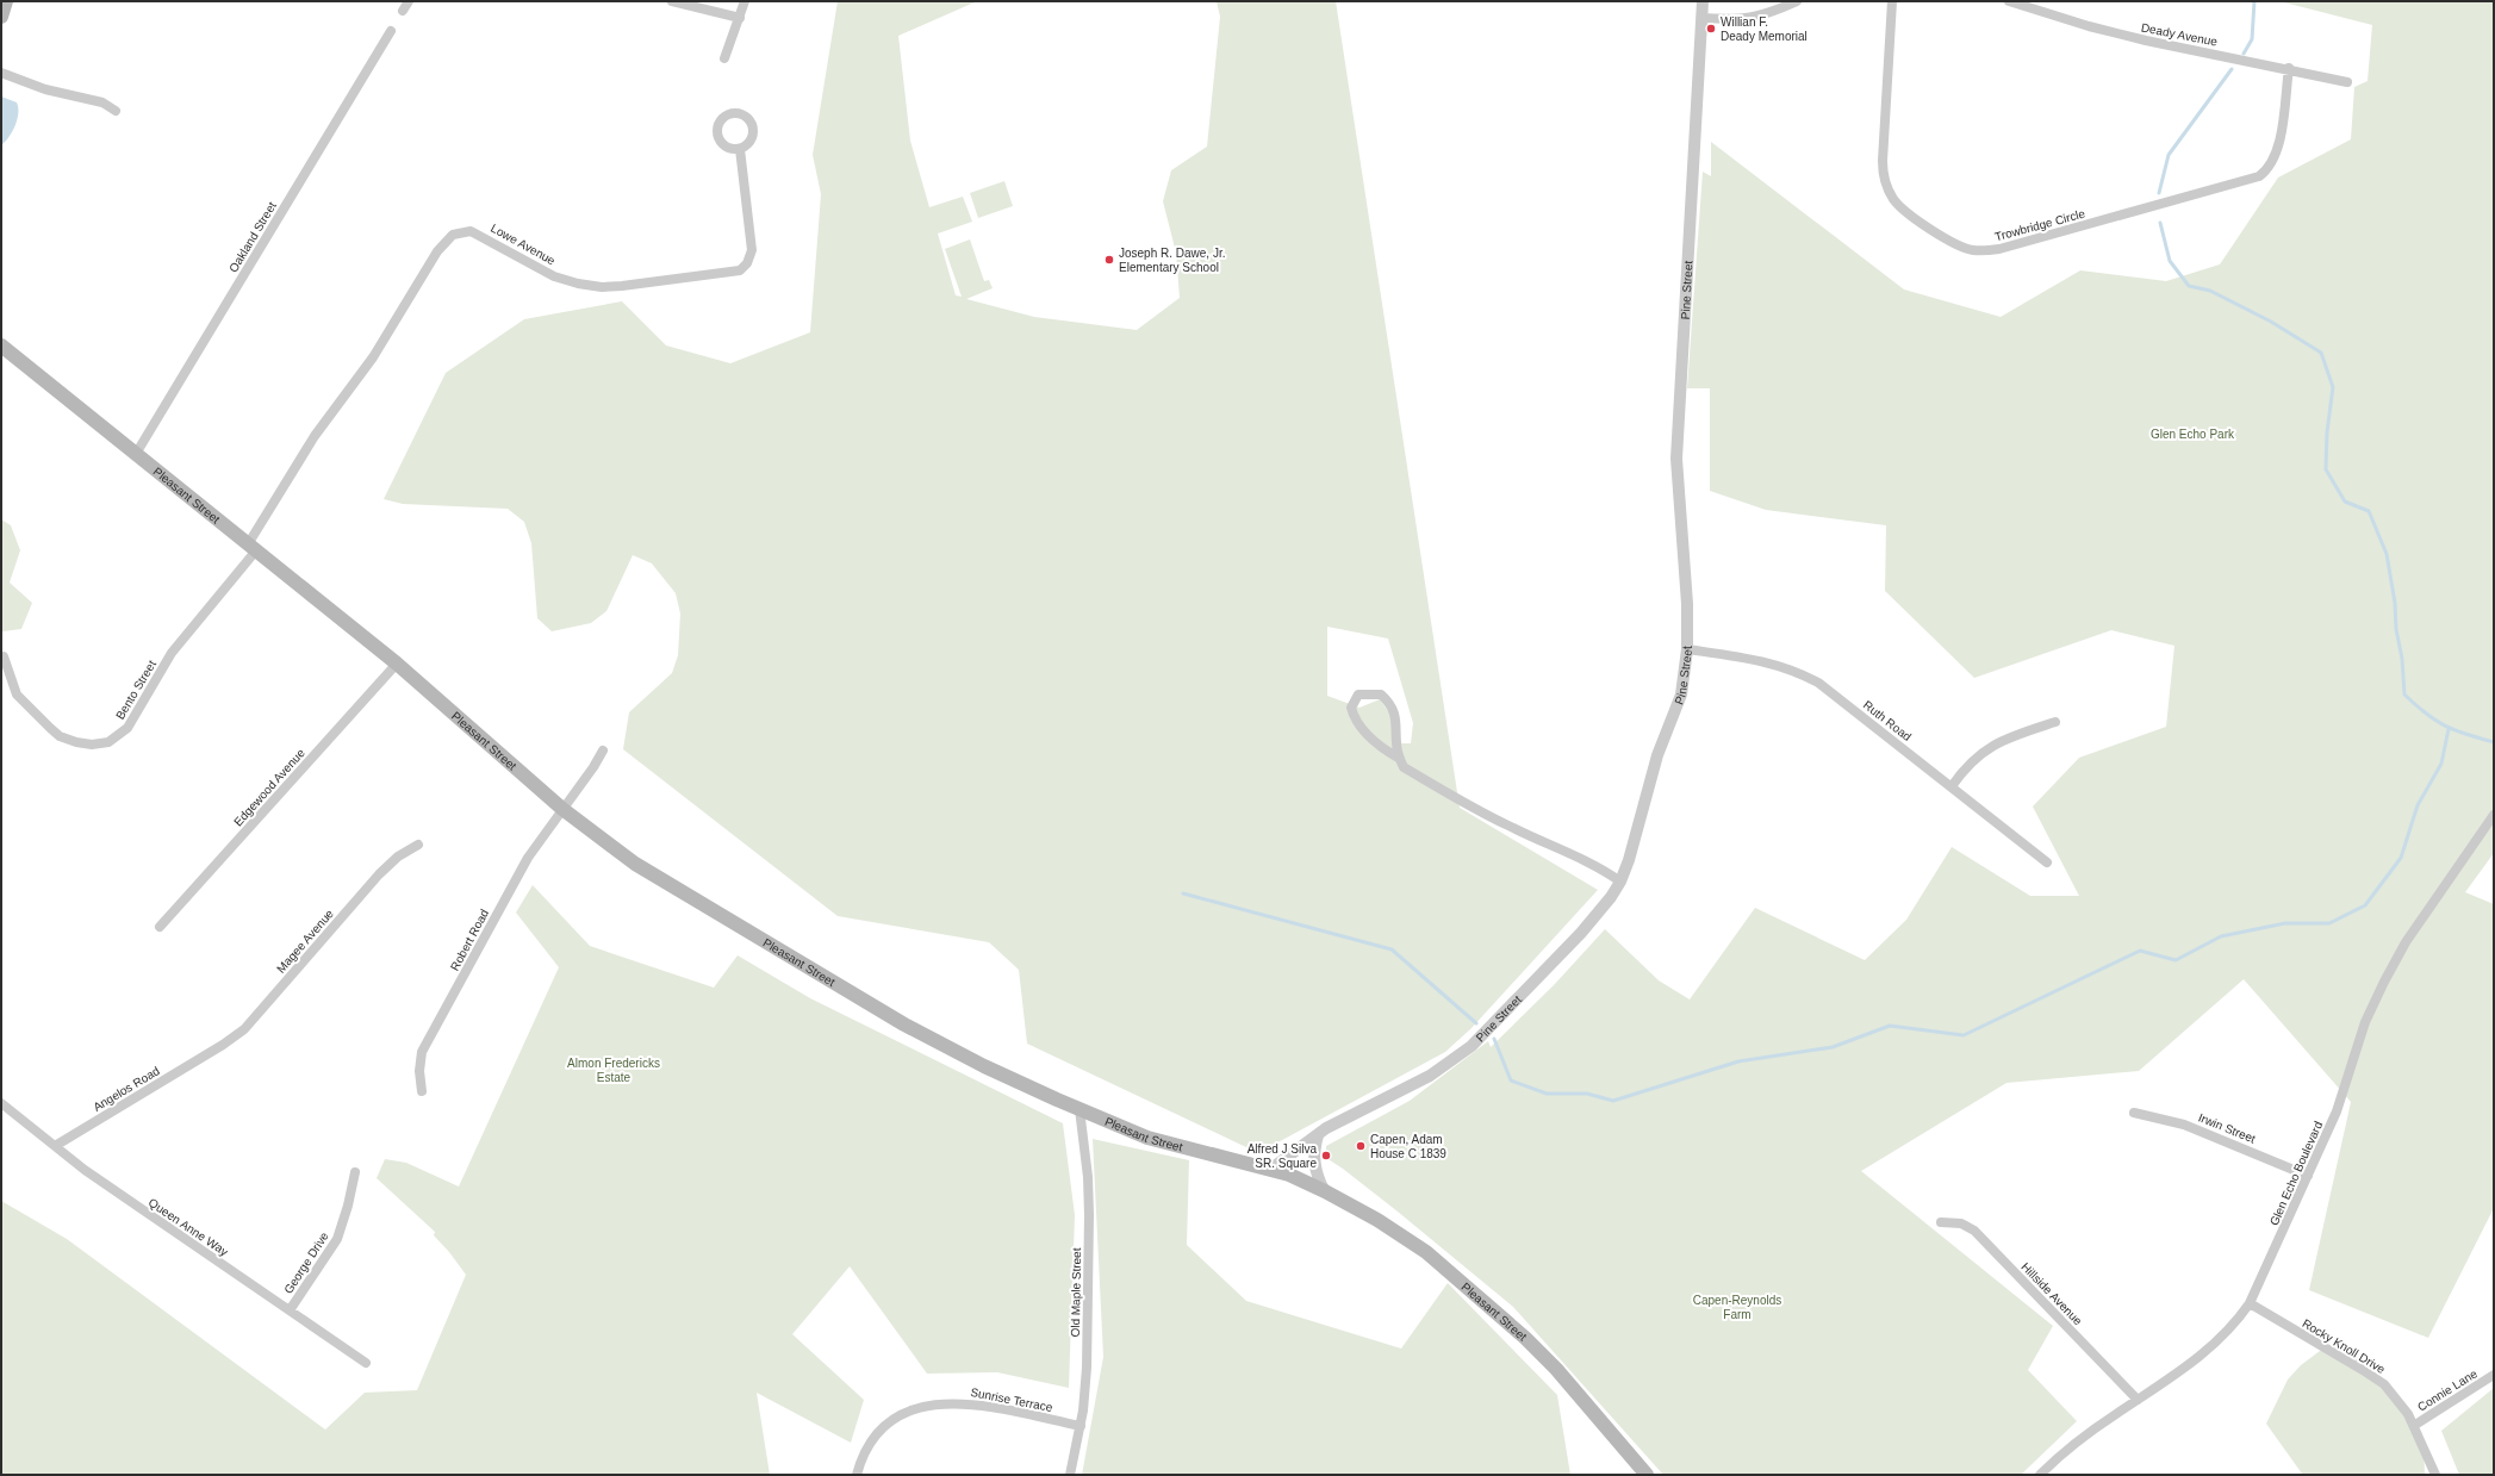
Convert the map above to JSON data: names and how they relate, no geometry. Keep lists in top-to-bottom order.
{
  "streets": {
    "main road": ["Pleasant Street"],
    "street": [
      "Deady Avenue",
      "Trowbridge Circle",
      "Oakland Street",
      "Lowe Avenue",
      "Pine Street",
      "Bento Street",
      "Ruth Road",
      "Edgewood Avenue",
      "Robert Road",
      "Magee Avenue",
      "Angelos Road",
      "Irwin Street",
      "Glen Echo Boulevard",
      "Queen Anne Way",
      "George Drive",
      "Old Maple Street",
      "Hillside Avenue",
      "Rocky Knoll Drive",
      "Connie Lane",
      "Sunrise Terrace"
    ]
  },
  "crossings": [
    ["Deady Avenue", "Trowbridge Circle"],
    ["Oakland Street", "Pleasant Street"],
    ["Lowe Avenue", "Pleasant Street"],
    ["Lowe Avenue", "Bento Street"],
    ["Pine Street", "Pleasant Street"],
    ["Pine Street", "Ruth Road"],
    ["Pleasant Street", "Bento Street"],
    ["Pleasant Street", "Edgewood Avenue"],
    ["Pleasant Street", "Robert Road"],
    ["Pleasant Street", "Old Maple Street"],
    ["Magee Avenue", "Angelos Road"],
    ["Angelos Road", "Queen Anne Way"],
    ["Irwin Street", "Glen Echo Boulevard"],
    ["Glen Echo Boulevard", "Hillside Avenue"],
    ["Glen Echo Boulevard", "Rocky Knoll Drive"],
    ["Queen Anne Way", "George Drive"],
    ["Old Maple Street", "Sunrise Terrace"],
    ["Rocky Knoll Drive", "Connie Lane"]
  ],
  "parks": ["Glen Echo Park", "Almon Fredericks Estate", "Capen-Reynolds Farm"],
  "places": [
    "Willian F. Deady Memorial",
    "Joseph R. Dawe, Jr. Elementary School",
    "Capen, Adam House C 1839",
    "Alfred J Silva SR. Square"
  ]
}
